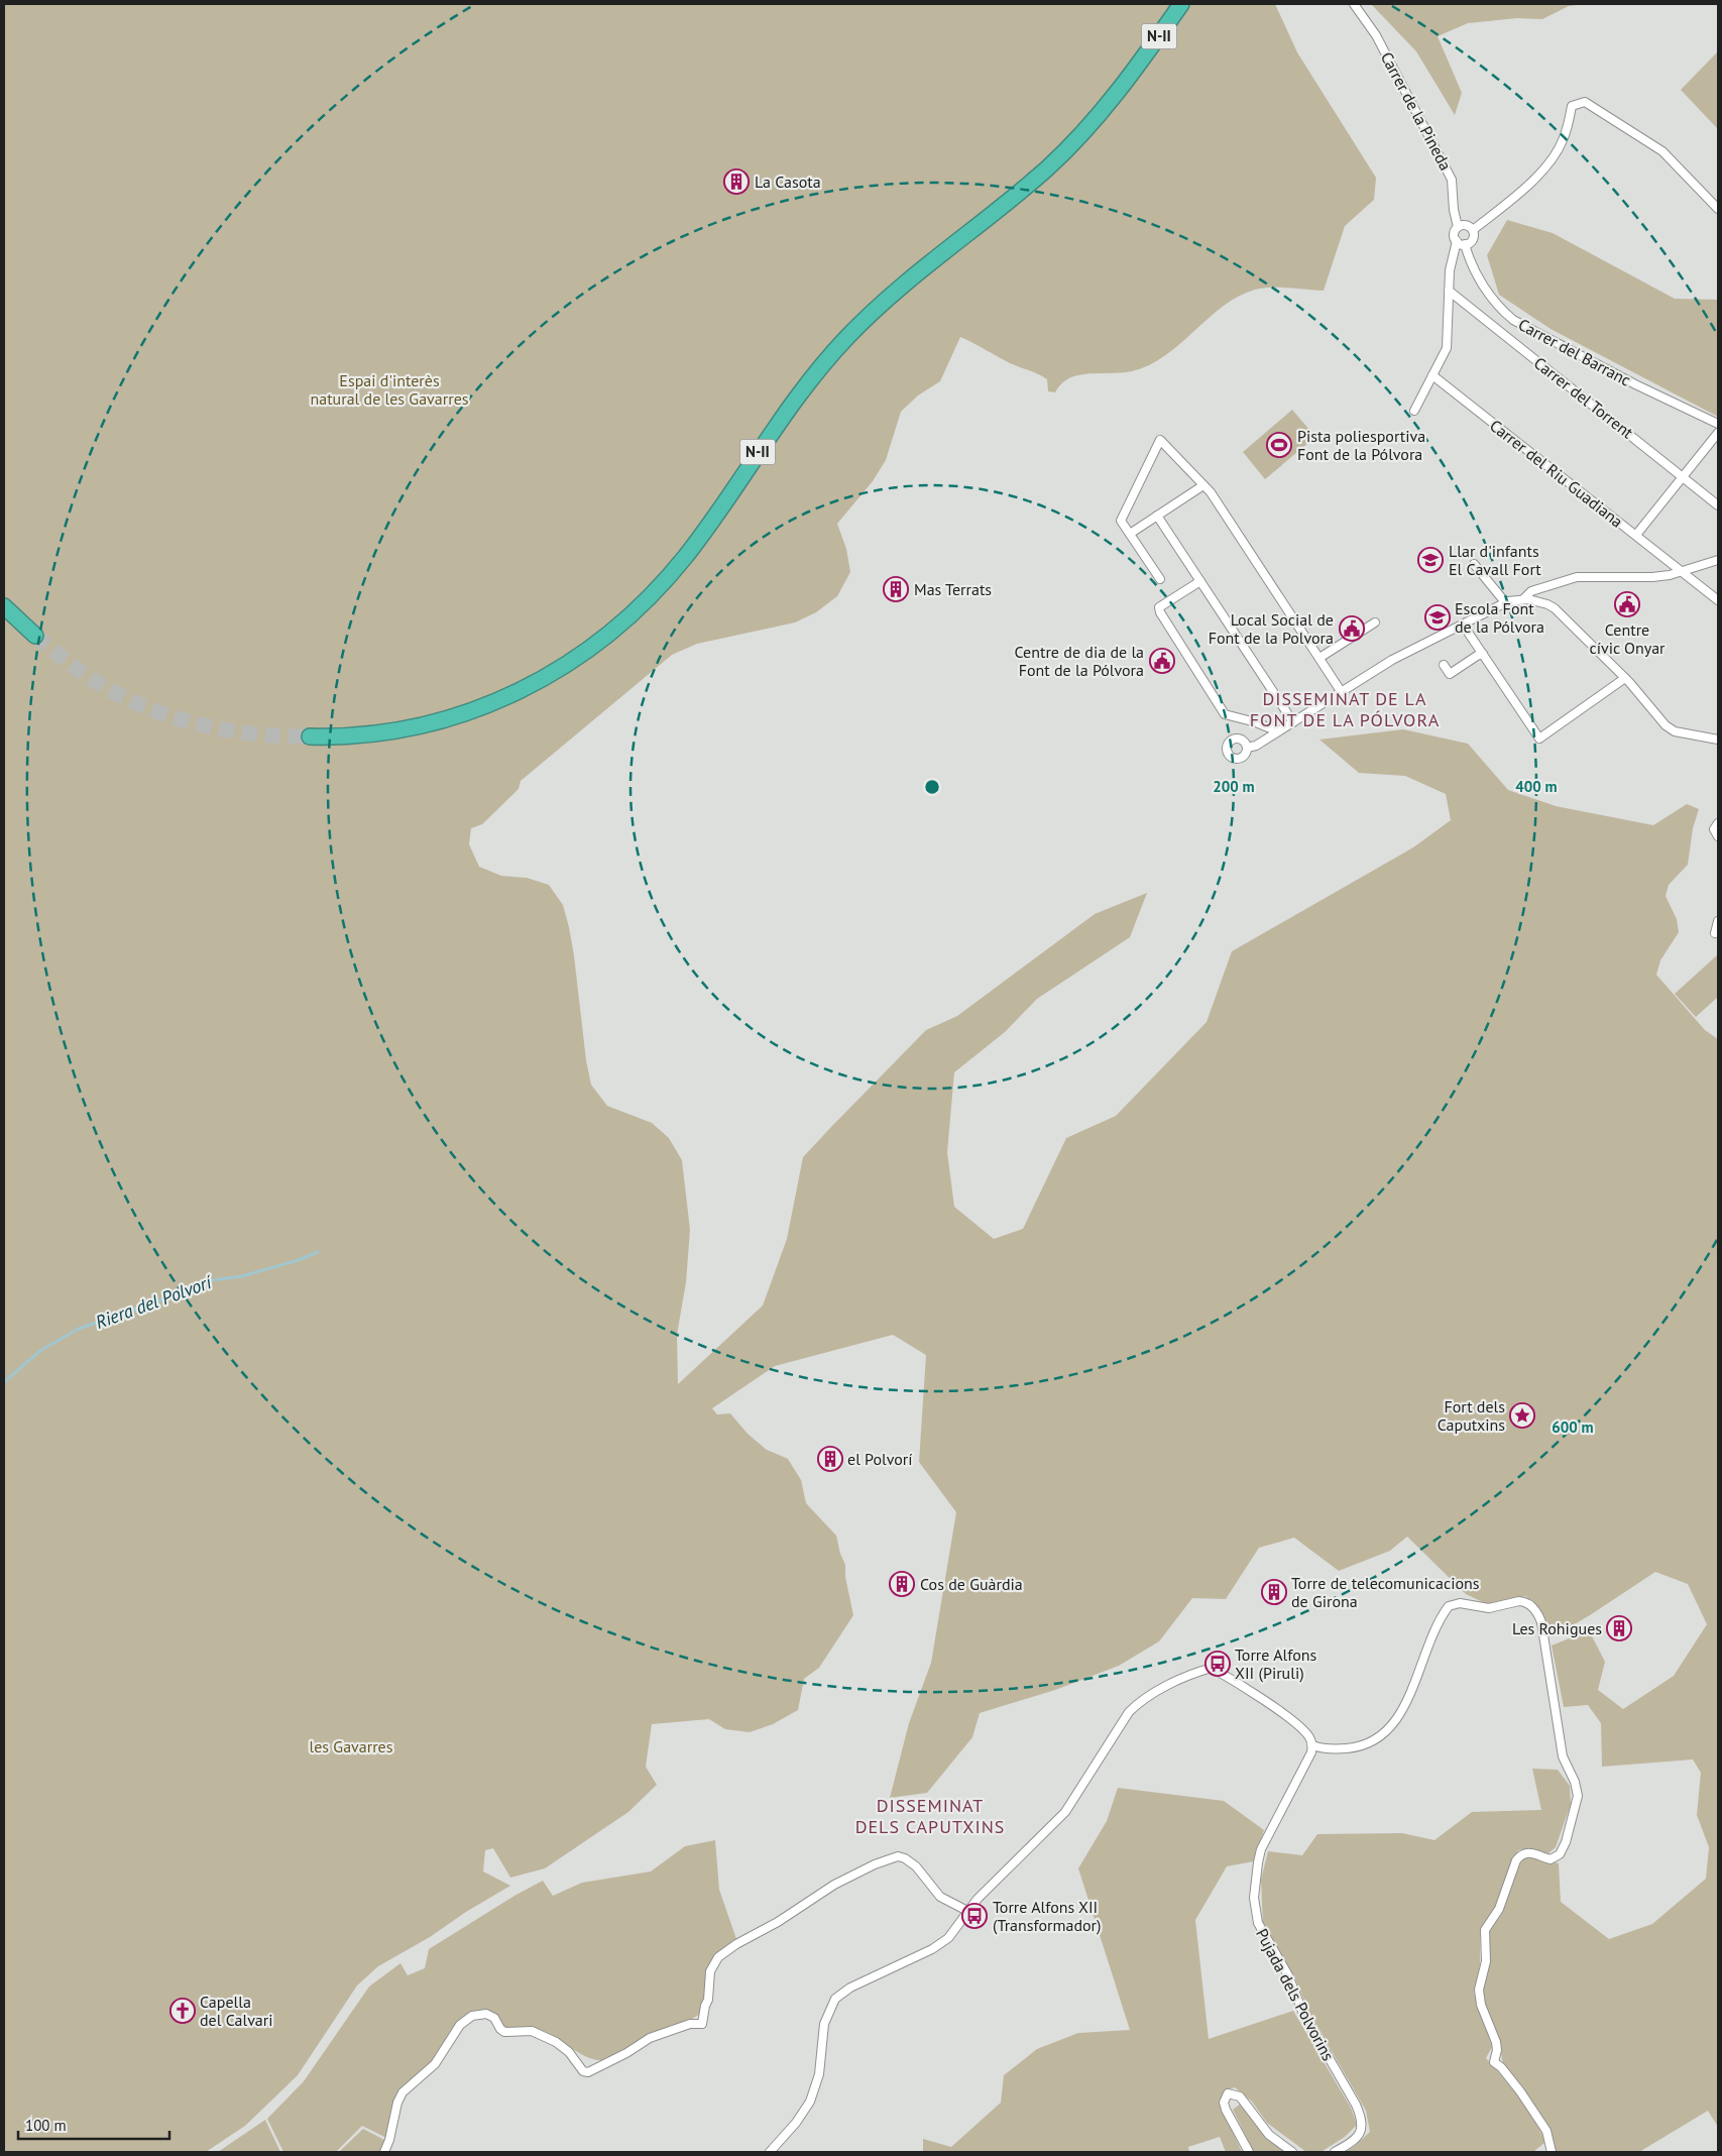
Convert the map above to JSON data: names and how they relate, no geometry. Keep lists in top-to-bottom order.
{
  "streets": {
    "highway": ["N-II"],
    "street": [
      "Carrer de la Pineda",
      "Carrer del Barranc",
      "Carrer del Torrent",
      "Carrer del Riu Guadiana",
      "Pujada dels Polvorins"
    ]
  },
  "crossings": [
    ["Carrer de la Pineda", "Carrer del Barranc"]
  ],
  "districts": ["DISSEMINAT DE LA FONT DE LA PÓLVORA", "DISSEMINAT DELS CAPUTXINS"],
  "water": ["Riera del Polvorí"],
  "parks": ["Espai d'interès natural de les Gavarres", "les Gavarres"],
  "places": {
    "building": [
      "La Casota",
      "Mas Terrats",
      "el Polvorí",
      "Cos de Guàrdia",
      "Torre de telecomunicacions de Girona",
      "Les Rohigues"
    ],
    "sports": ["Pista poliesportiva Font de la Pólvora"],
    "school or university": ["Llar d'infants El Cavall Fort", "Escola Font de la Pólvora"],
    "public building": ["Centre cívic Onyar", "Local Social de Font de la Polvora", "Centre de dia de la Font de la Pólvora"],
    "place": ["Fort dels Caputxins"],
    "bus stop": ["Torre Alfons XII (Piruli)", "Torre Alfons XII (Transformador)"],
    "church": ["Capella del Calvari"]
  },
  "scale_bar": "100 m",
  "rings": ["200 m", "400 m", "600 m"]
}
